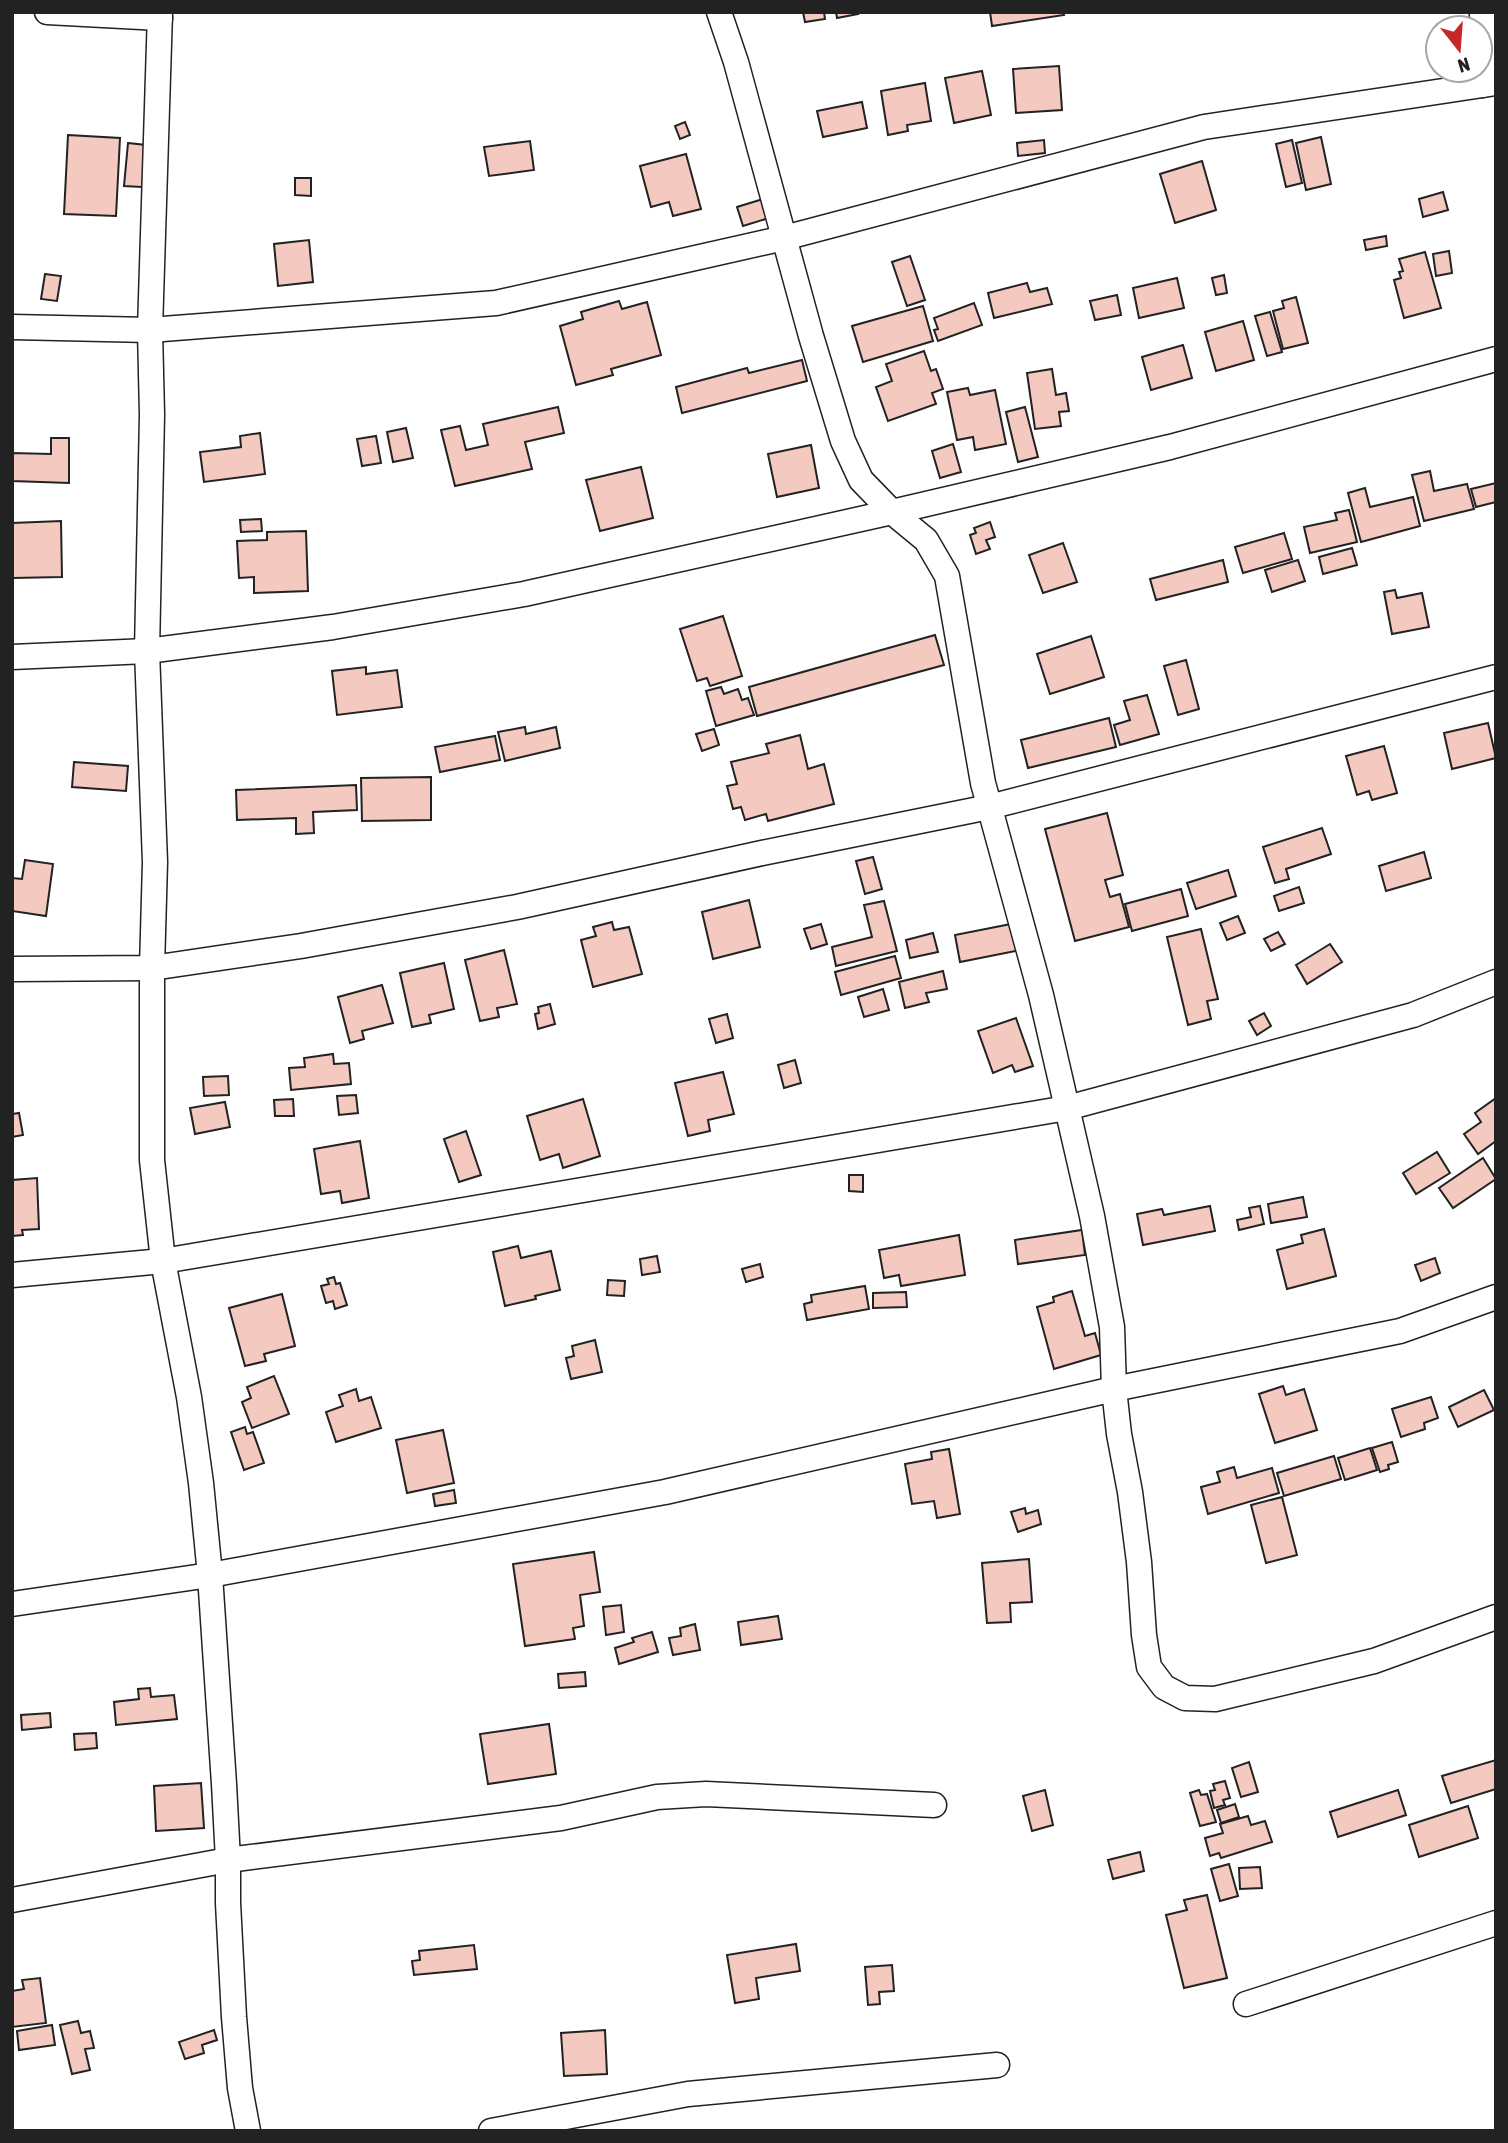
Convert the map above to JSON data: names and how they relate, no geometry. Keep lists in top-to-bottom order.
{
  "north": "bottom"
}
